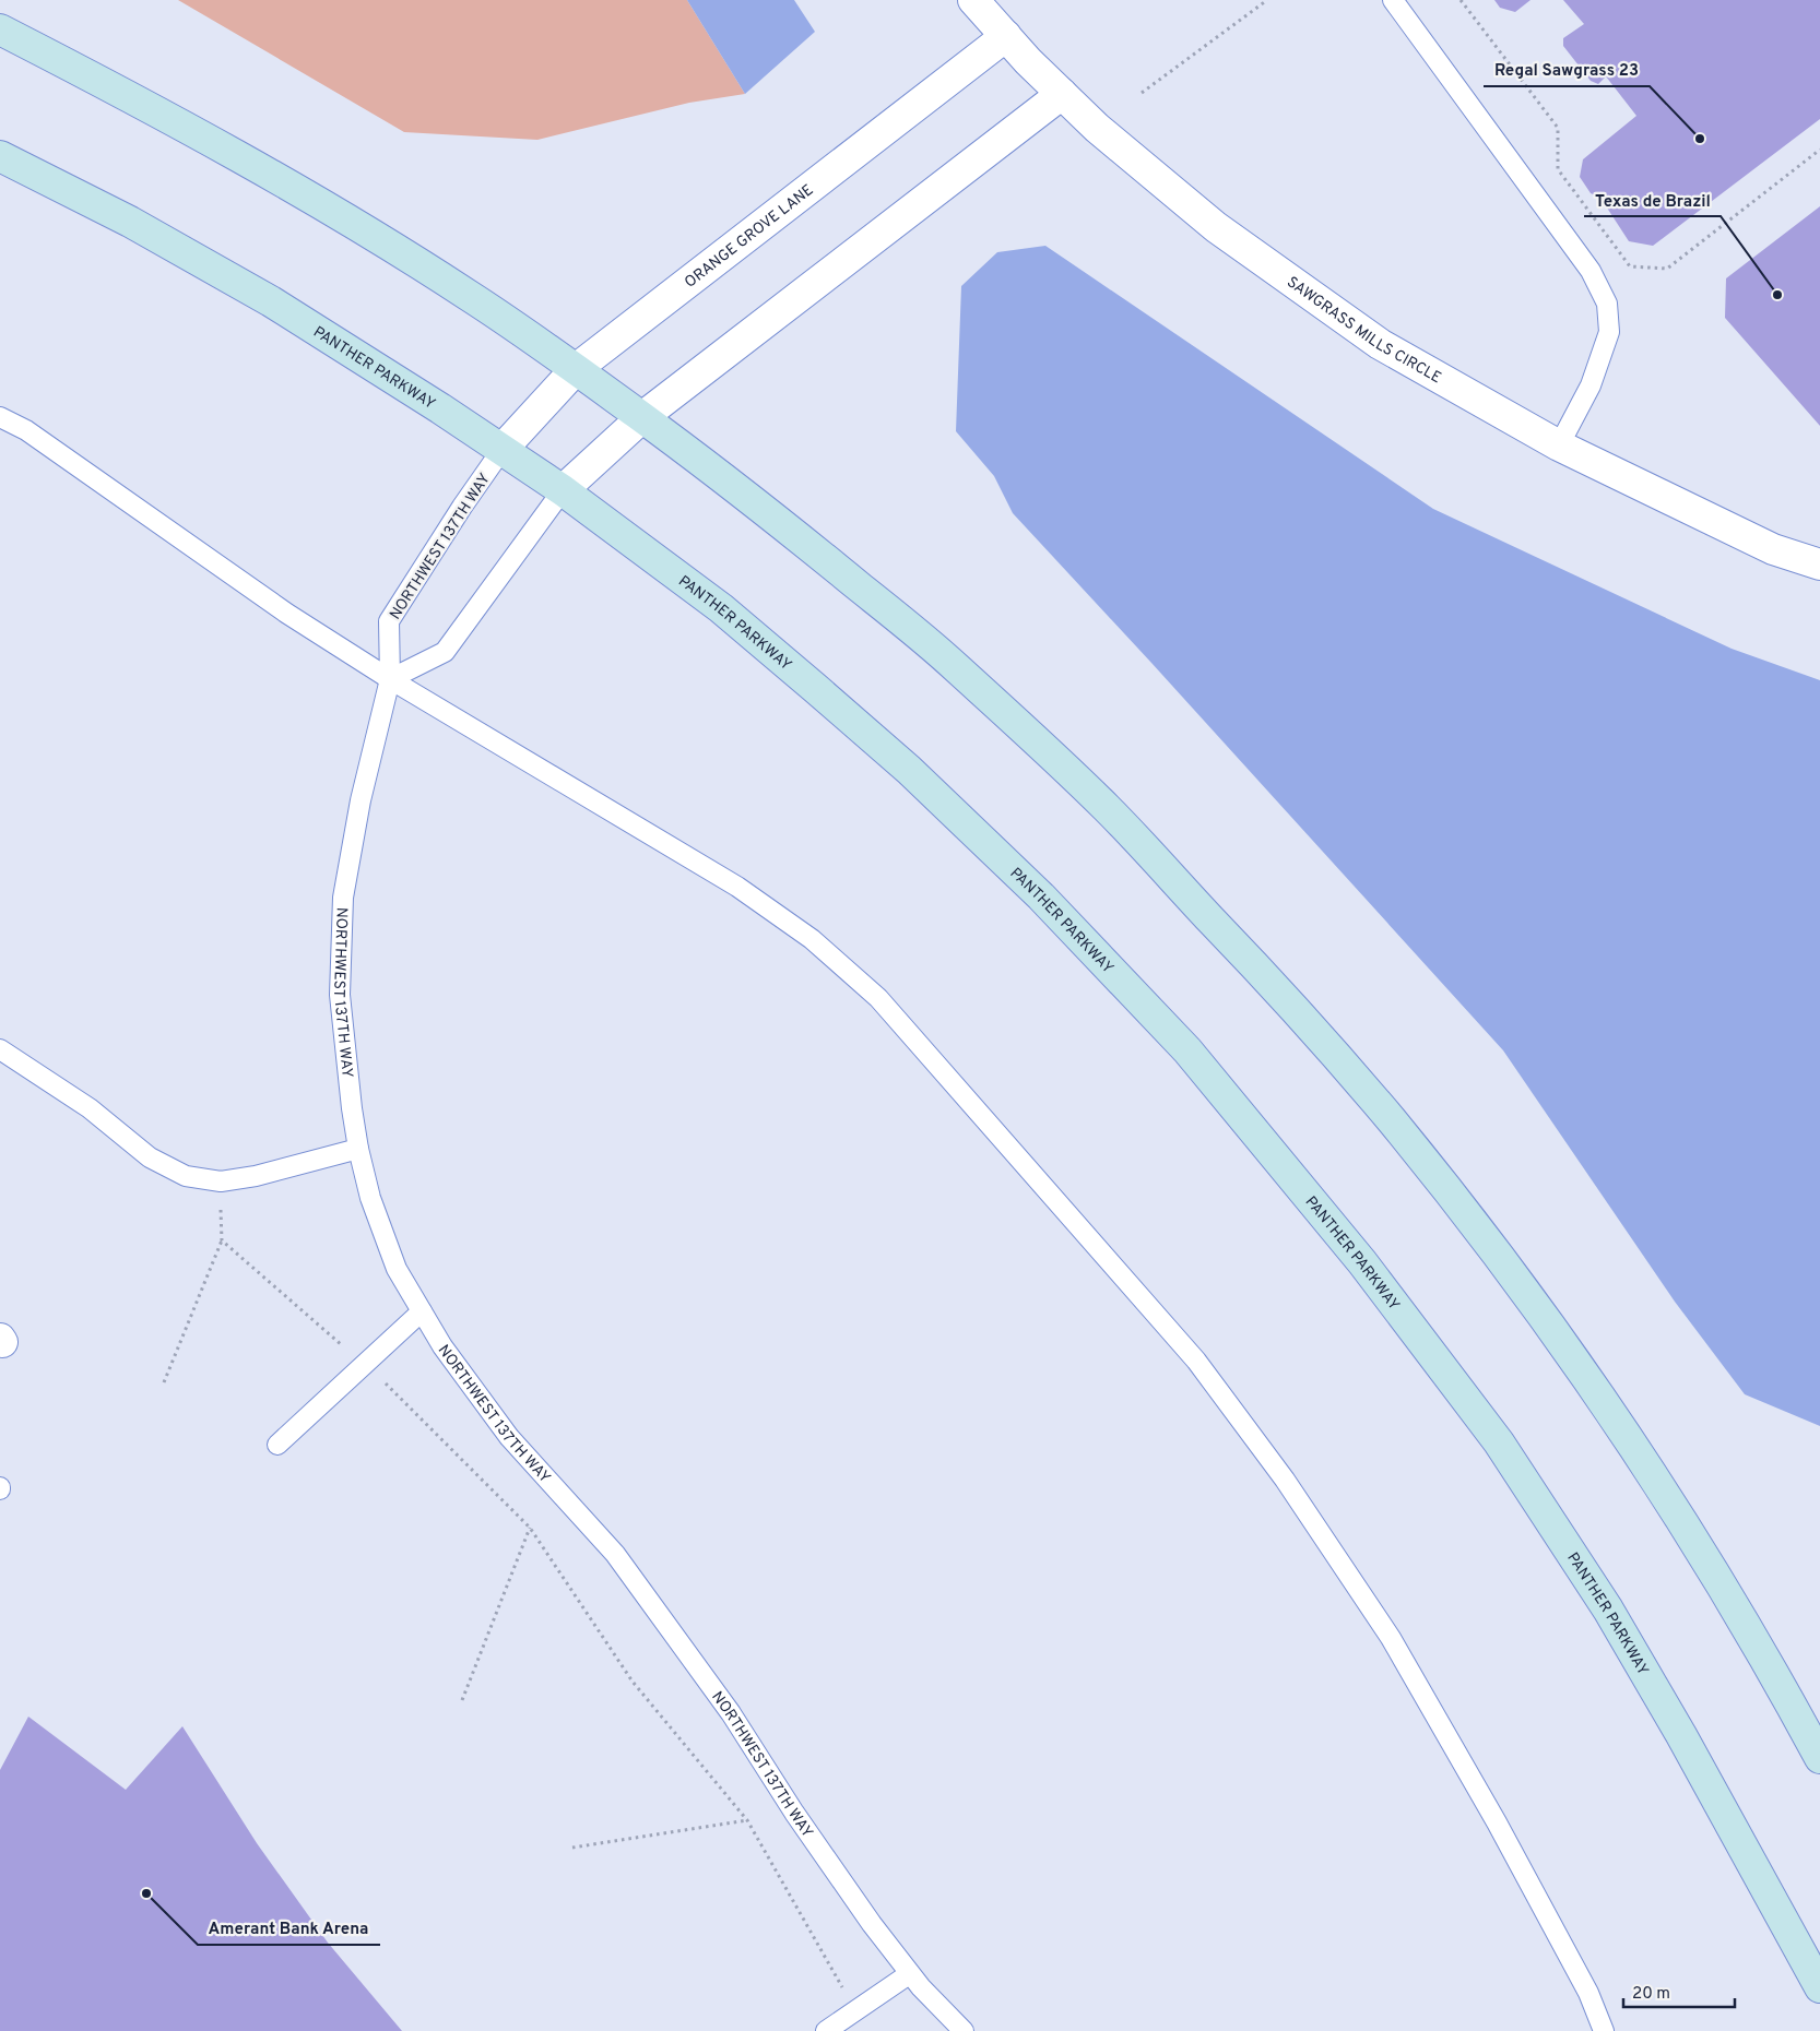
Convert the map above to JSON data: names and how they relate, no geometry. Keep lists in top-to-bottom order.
{
  "streets": {
    "main road": ["PANTHER PARKWAY"],
    "street": ["ORANGE GROVE LANE", "SAWGRASS MILLS CIRCLE"],
    "lane": ["NORTHWEST 137TH WAY"]
  },
  "crossings": [
    ["ORANGE GROVE LANE", "SAWGRASS MILLS CIRCLE"],
    ["ORANGE GROVE LANE", "PANTHER PARKWAY"],
    ["ORANGE GROVE LANE", "NORTHWEST 137TH WAY"],
    ["PANTHER PARKWAY", "NORTHWEST 137TH WAY"]
  ],
  "places": ["Regal Sawgrass 23", "Texas de Brazil", "Amerant Bank Arena"],
  "scale_bar": "20 m"
}
